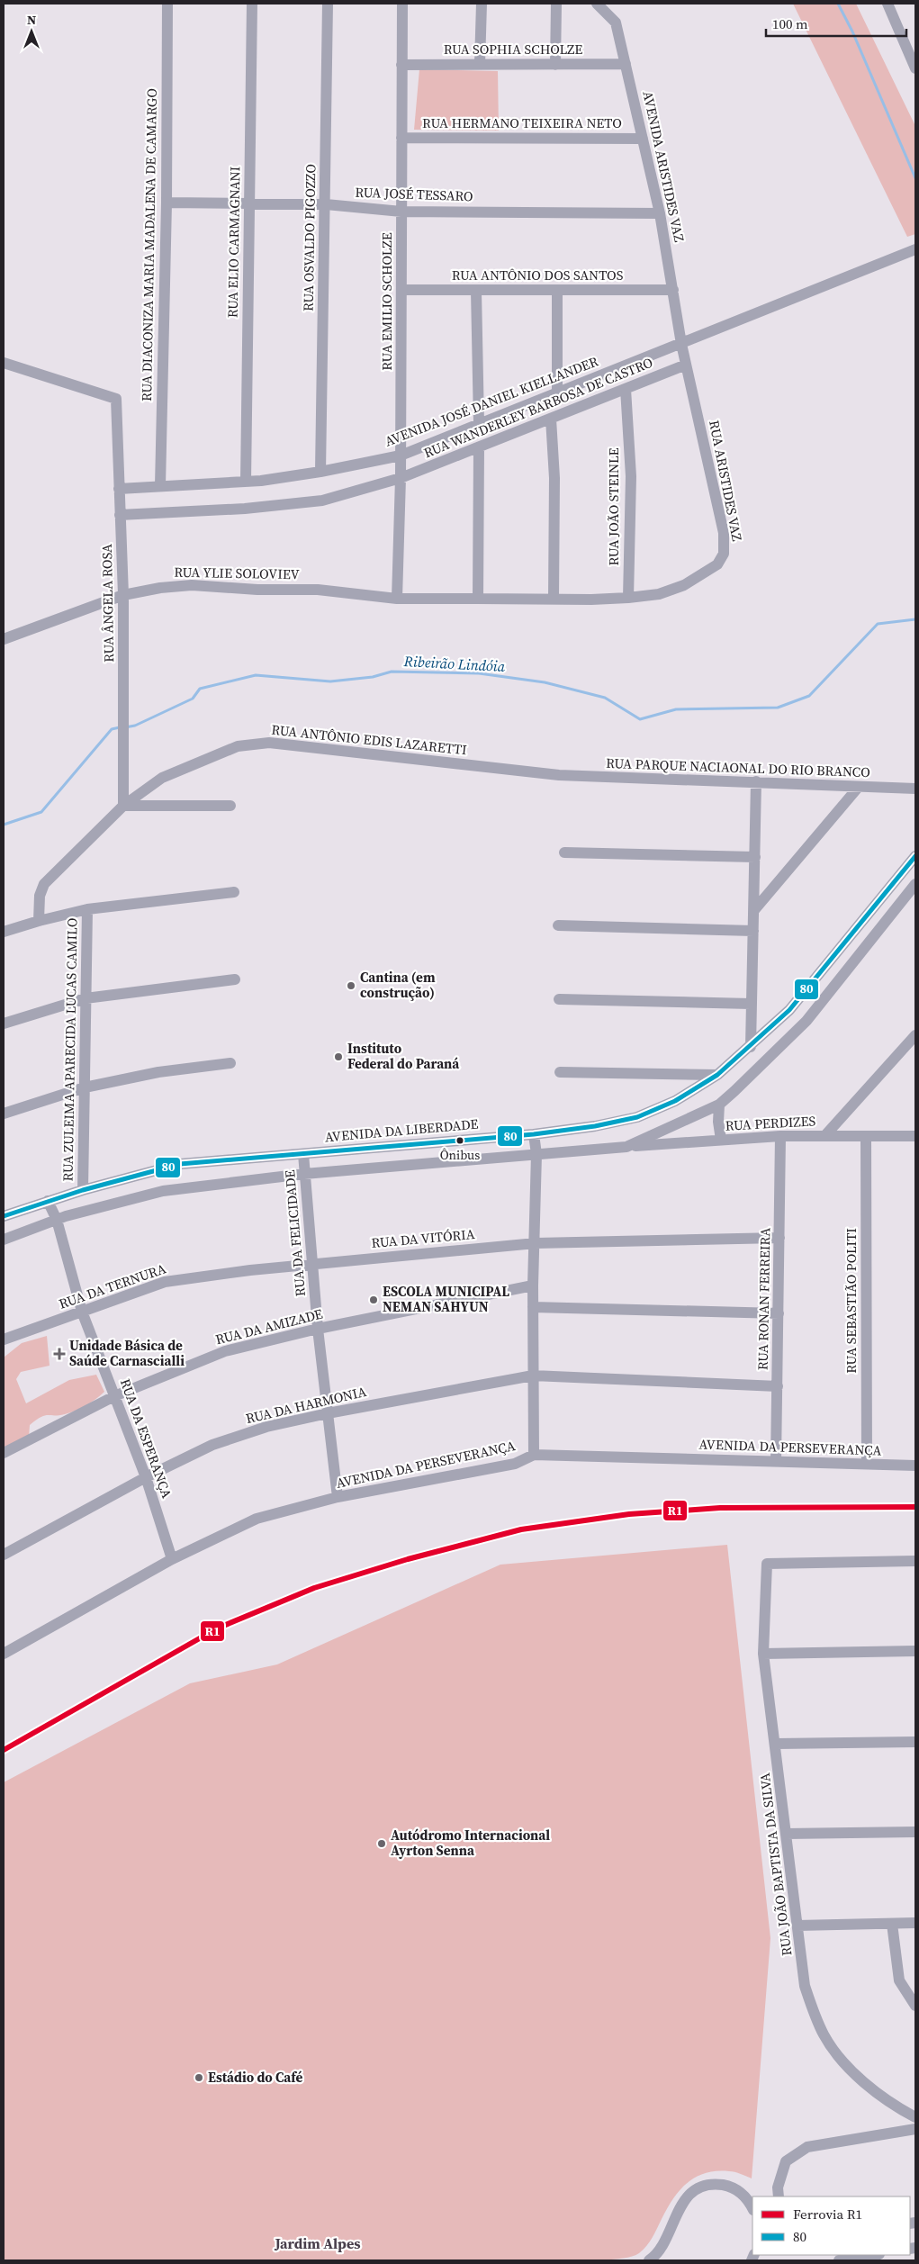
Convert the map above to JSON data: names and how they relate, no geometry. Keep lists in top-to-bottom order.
{
  "streets": {
    "street": [
      "RUA SOPHIA SCHOLZE",
      "RUA HERMANO TEIXEIRA NETO",
      "AVENIDA ARISTIDES VAZ",
      "RUA JOSÉ TESSARO",
      "RUA OSVALDO PIGOZZO",
      "RUA ELIO CARMAGNANI",
      "RUA DIACONIZA MARIA MADALENA DE CAMARGO",
      "RUA ANTÔNIO DOS SANTOS",
      "RUA EMILIO SCHOLZE",
      "AVENIDA JOSÉ DANIEL KIELLANDER",
      "RUA WANDERLEY BARBOSA DE CASTRO",
      "RUA ARISTIDES VAZ",
      "RUA JOÃO STEINLE",
      "RUA YLIE SOLOVIEV",
      "RUA ÂNGELA ROSA",
      "RUA ANTÔNIO EDIS LAZARETTI",
      "RUA PARQUE NACIAONAL DO RIO BRANCO",
      "RUA ZULEIMA APARECIDA LUCAS CAMILO",
      "RUA PERDIZES",
      "AVENIDA DA LIBERDADE",
      "RUA DA FELICIDADE",
      "RUA DA VITÓRIA",
      "RUA DA TERNURA",
      "RUA RONAN FERREIRA",
      "RUA SEBASTIÃO POLITI",
      "RUA DA AMIZADE",
      "RUA DA HARMONIA",
      "RUA DA ESPERANÇA",
      "AVENIDA DA PERSEVERANÇA",
      "RUA JOÃO BAPTISTA DA SILVA"
    ]
  },
  "crossings": [
    ["RUA SOPHIA SCHOLZE", "AVENIDA ARISTIDES VAZ"],
    ["RUA SOPHIA SCHOLZE", "RUA EMILIO SCHOLZE"],
    ["RUA HERMANO TEIXEIRA NETO", "AVENIDA ARISTIDES VAZ"],
    ["RUA HERMANO TEIXEIRA NETO", "RUA EMILIO SCHOLZE"],
    ["AVENIDA ARISTIDES VAZ", "RUA JOSÉ TESSARO"],
    ["AVENIDA ARISTIDES VAZ", "RUA ANTÔNIO DOS SANTOS"],
    ["AVENIDA ARISTIDES VAZ", "AVENIDA JOSÉ DANIEL KIELLANDER"],
    ["AVENIDA ARISTIDES VAZ", "RUA ARISTIDES VAZ"],
    ["RUA JOSÉ TESSARO", "RUA OSVALDO PIGOZZO"],
    ["RUA JOSÉ TESSARO", "RUA ELIO CARMAGNANI"],
    ["RUA JOSÉ TESSARO", "RUA DIACONIZA MARIA MADALENA DE CAMARGO"],
    ["RUA JOSÉ TESSARO", "RUA EMILIO SCHOLZE"],
    ["RUA OSVALDO PIGOZZO", "AVENIDA JOSÉ DANIEL KIELLANDER"],
    ["RUA ELIO CARMAGNANI", "AVENIDA JOSÉ DANIEL KIELLANDER"],
    ["RUA DIACONIZA MARIA MADALENA DE CAMARGO", "AVENIDA JOSÉ DANIEL KIELLANDER"],
    ["RUA ANTÔNIO DOS SANTOS", "RUA EMILIO SCHOLZE"],
    ["RUA EMILIO SCHOLZE", "AVENIDA JOSÉ DANIEL KIELLANDER"],
    ["RUA EMILIO SCHOLZE", "RUA WANDERLEY BARBOSA DE CASTRO"],
    ["RUA EMILIO SCHOLZE", "RUA YLIE SOLOVIEV"],
    ["AVENIDA JOSÉ DANIEL KIELLANDER", "RUA ARISTIDES VAZ"],
    ["AVENIDA JOSÉ DANIEL KIELLANDER", "RUA ÂNGELA ROSA"],
    ["RUA WANDERLEY BARBOSA DE CASTRO", "RUA ARISTIDES VAZ"],
    ["RUA WANDERLEY BARBOSA DE CASTRO", "RUA JOÃO STEINLE"],
    ["RUA ARISTIDES VAZ", "RUA JOÃO STEINLE"],
    ["RUA ARISTIDES VAZ", "RUA YLIE SOLOVIEV"],
    ["RUA YLIE SOLOVIEV", "RUA ÂNGELA ROSA"],
    ["RUA ÂNGELA ROSA", "RUA ANTÔNIO EDIS LAZARETTI"],
    ["RUA ANTÔNIO EDIS LAZARETTI", "RUA PARQUE NACIAONAL DO RIO BRANCO"],
    ["RUA ZULEIMA APARECIDA LUCAS CAMILO", "AVENIDA DA LIBERDADE"],
    ["RUA PERDIZES", "RUA RONAN FERREIRA"],
    ["RUA PERDIZES", "RUA SEBASTIÃO POLITI"],
    ["AVENIDA DA LIBERDADE", "RUA DA FELICIDADE"],
    ["AVENIDA DA LIBERDADE", "RUA DA ESPERANÇA"],
    ["RUA DA FELICIDADE", "RUA DA VITÓRIA"],
    ["RUA DA FELICIDADE", "RUA DA TERNURA"],
    ["RUA DA FELICIDADE", "RUA DA AMIZADE"],
    ["RUA DA FELICIDADE", "RUA DA HARMONIA"],
    ["RUA DA FELICIDADE", "AVENIDA DA PERSEVERANÇA"],
    ["RUA DA VITÓRIA", "RUA DA TERNURA"],
    ["RUA DA VITÓRIA", "RUA RONAN FERREIRA"],
    ["RUA DA TERNURA", "RUA DA ESPERANÇA"],
    ["RUA RONAN FERREIRA", "RUA DA HARMONIA"],
    ["RUA RONAN FERREIRA", "AVENIDA DA PERSEVERANÇA"],
    ["RUA SEBASTIÃO POLITI", "AVENIDA DA PERSEVERANÇA"],
    ["RUA DA AMIZADE", "RUA DA ESPERANÇA"],
    ["RUA DA HARMONIA", "RUA DA ESPERANÇA"],
    ["RUA DA ESPERANÇA", "AVENIDA DA PERSEVERANÇA"]
  ],
  "districts": ["Jardim Alpes"],
  "water": ["Ribeirão Lindóia"],
  "places": {
    "other": [
      "Cantina (em construção)",
      "Instituto Federal do Paraná",
      "Ônibus",
      "ESCOLA MUNICIPAL NEMAN SAHYUN",
      "Autódromo Internacional Ayrton Senna",
      "Estádio do Café"
    ],
    "health": ["Unidade Básica de Saúde Carnascialli"]
  },
  "lines": ["transit line 80", "rail line R1"],
  "legend": ["Ferrovia R1", "80"],
  "scale_bar": "100 m",
  "north": "top"
}
